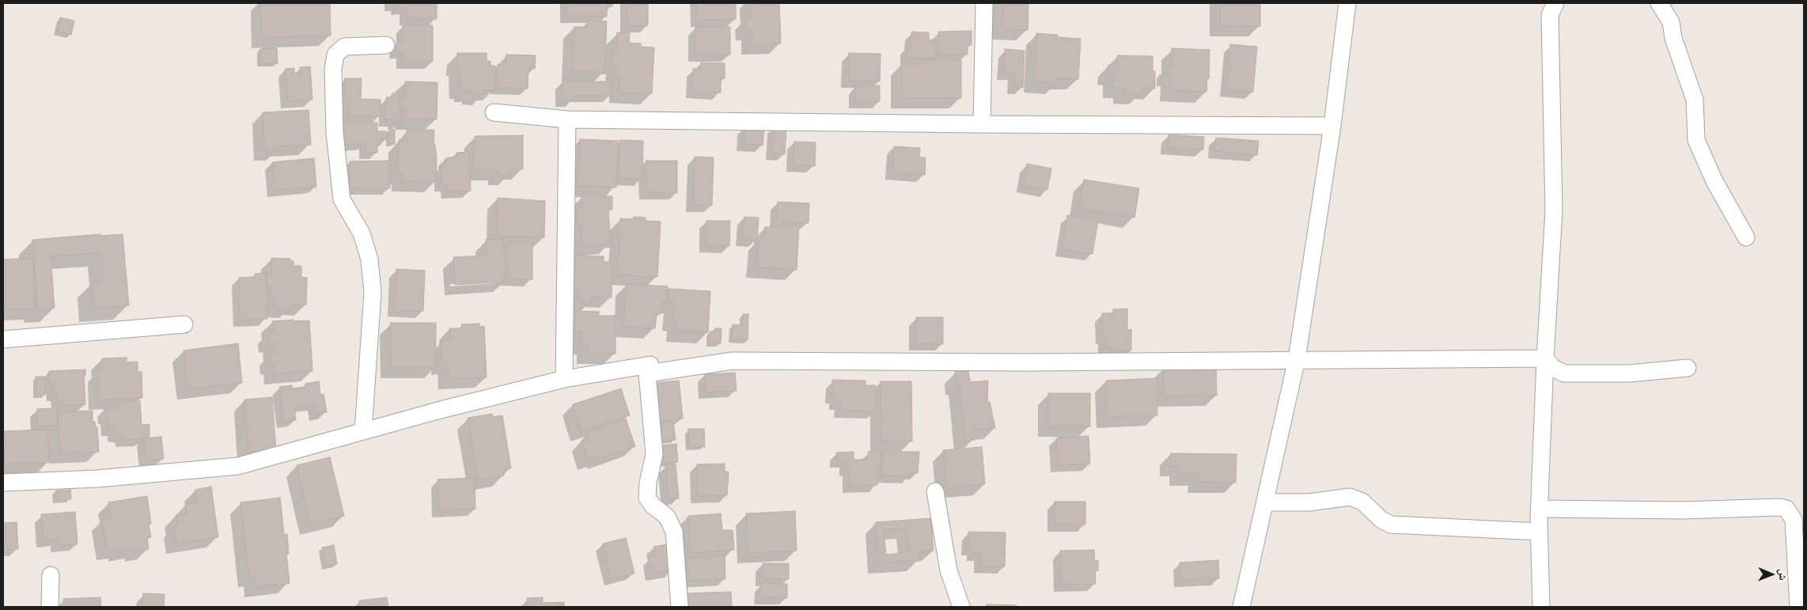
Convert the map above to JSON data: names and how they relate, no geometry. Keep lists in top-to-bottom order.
{
  "north": "right"
}
